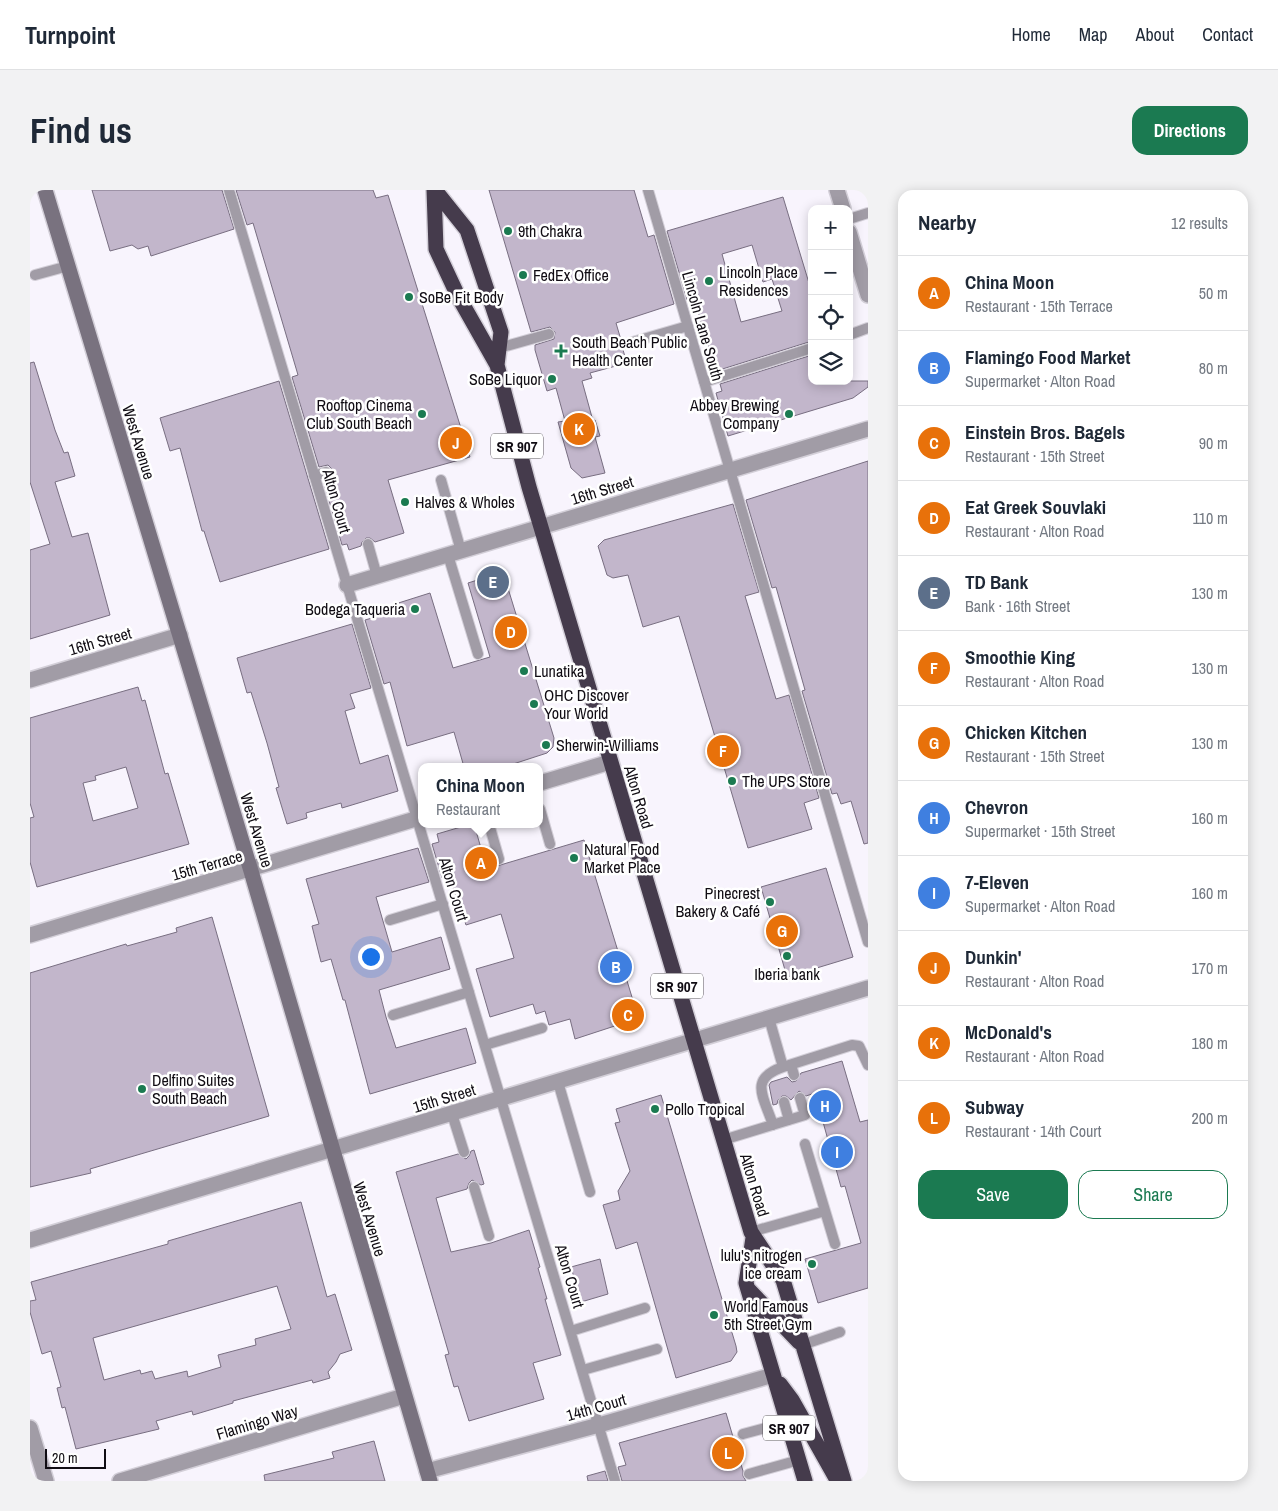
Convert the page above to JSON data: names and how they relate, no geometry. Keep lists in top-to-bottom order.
{
  "streets": {
    "highway": ["SR 907", "Alton Road"],
    "street": [
      "West Avenue",
      "16th Street",
      "15th Terrace",
      "15th Street",
      "14th Court",
      "Flamingo Way"
    ],
    "lane": ["Lincoln Lane South", "Alton Court"]
  },
  "crossings": [
    ["Lincoln Lane South", "16th Street"],
    ["West Avenue", "16th Street"],
    ["West Avenue", "15th Terrace"],
    ["West Avenue", "15th Street"],
    ["West Avenue", "14th Court"],
    ["West Avenue", "Flamingo Way"],
    ["16th Street", "Alton Court"],
    ["16th Street", "Alton Road"],
    ["Alton Court", "15th Street"],
    ["Alton Court", "14th Court"],
    ["Alton Road", "15th Street"],
    ["Alton Road", "14th Court"]
  ],
  "places": {
    "other": [
      "9th Chakra",
      "FedEx Office",
      "Lincoln Place Residences",
      "SoBe Fit Body",
      "SoBe Liquor",
      "Rooftop Cinema Club South Beach",
      "Abbey Brewing Company",
      "Halves & Wholes",
      "Bodega Taqueria",
      "Lunatika",
      "OHC Discover Your World",
      "Sherwin-Williams",
      "The UPS Store",
      "Natural Food Market Place",
      "Pinecrest Bakery & Café",
      "Iberia bank",
      "Delfino Suites South Beach",
      "Pollo Tropical",
      "lulu's nitrogen ice cream",
      "World Famous 5th Street Gym"
    ],
    "health": ["South Beach Public Health Center"]
  },
  "scale_bar": "20 m",
  "page": {
    "header": "Turnpoint",
    "nav": [
      "Home",
      "Map",
      "About",
      "Contact"
    ],
    "buttons": [
      "Directions",
      ["Save", "Share"]
    ],
    "title": "Find us",
    "heading": ["Nearby", "12 results"],
    "map_buttons": ["+", "−"],
    "list": [
      {
        "mark": "A",
        "name": "China Moon",
        "note": "Restaurant · 15th Terrace",
        "value": "50 m"
      },
      {
        "mark": "B",
        "name": "Flamingo Food Market",
        "note": "Supermarket · Alton Road",
        "value": "80 m"
      },
      {
        "mark": "C",
        "name": "Einstein Bros. Bagels",
        "note": "Restaurant · 15th Street",
        "value": "90 m"
      },
      {
        "mark": "D",
        "name": "Eat Greek Souvlaki",
        "note": "Restaurant · Alton Road",
        "value": "110 m"
      },
      {
        "mark": "E",
        "name": "TD Bank",
        "note": "Bank · 16th Street",
        "value": "130 m"
      },
      {
        "mark": "F",
        "name": "Smoothie King",
        "note": "Restaurant · Alton Road",
        "value": "130 m"
      },
      {
        "mark": "G",
        "name": "Chicken Kitchen",
        "note": "Restaurant · 15th Street",
        "value": "130 m"
      },
      {
        "mark": "H",
        "name": "Chevron",
        "note": "Supermarket · 15th Street",
        "value": "160 m"
      },
      {
        "mark": "I",
        "name": "7-Eleven",
        "note": "Supermarket · Alton Road",
        "value": "160 m"
      },
      {
        "mark": "J",
        "name": "Dunkin'",
        "note": "Restaurant · Alton Road",
        "value": "170 m"
      },
      {
        "mark": "K",
        "name": "McDonald's",
        "note": "Restaurant · Alton Road",
        "value": "180 m"
      },
      {
        "mark": "L",
        "name": "Subway",
        "note": "Restaurant · 14th Court",
        "value": "200 m"
      }
    ],
    "pins": [
      "K",
      "J",
      "E",
      "D",
      "F",
      "A",
      "G",
      "B",
      "C",
      "H",
      "I",
      "L"
    ],
    "popup": ["China Moon", "Restaurant"],
    "scale": "20 m"
  }
}
